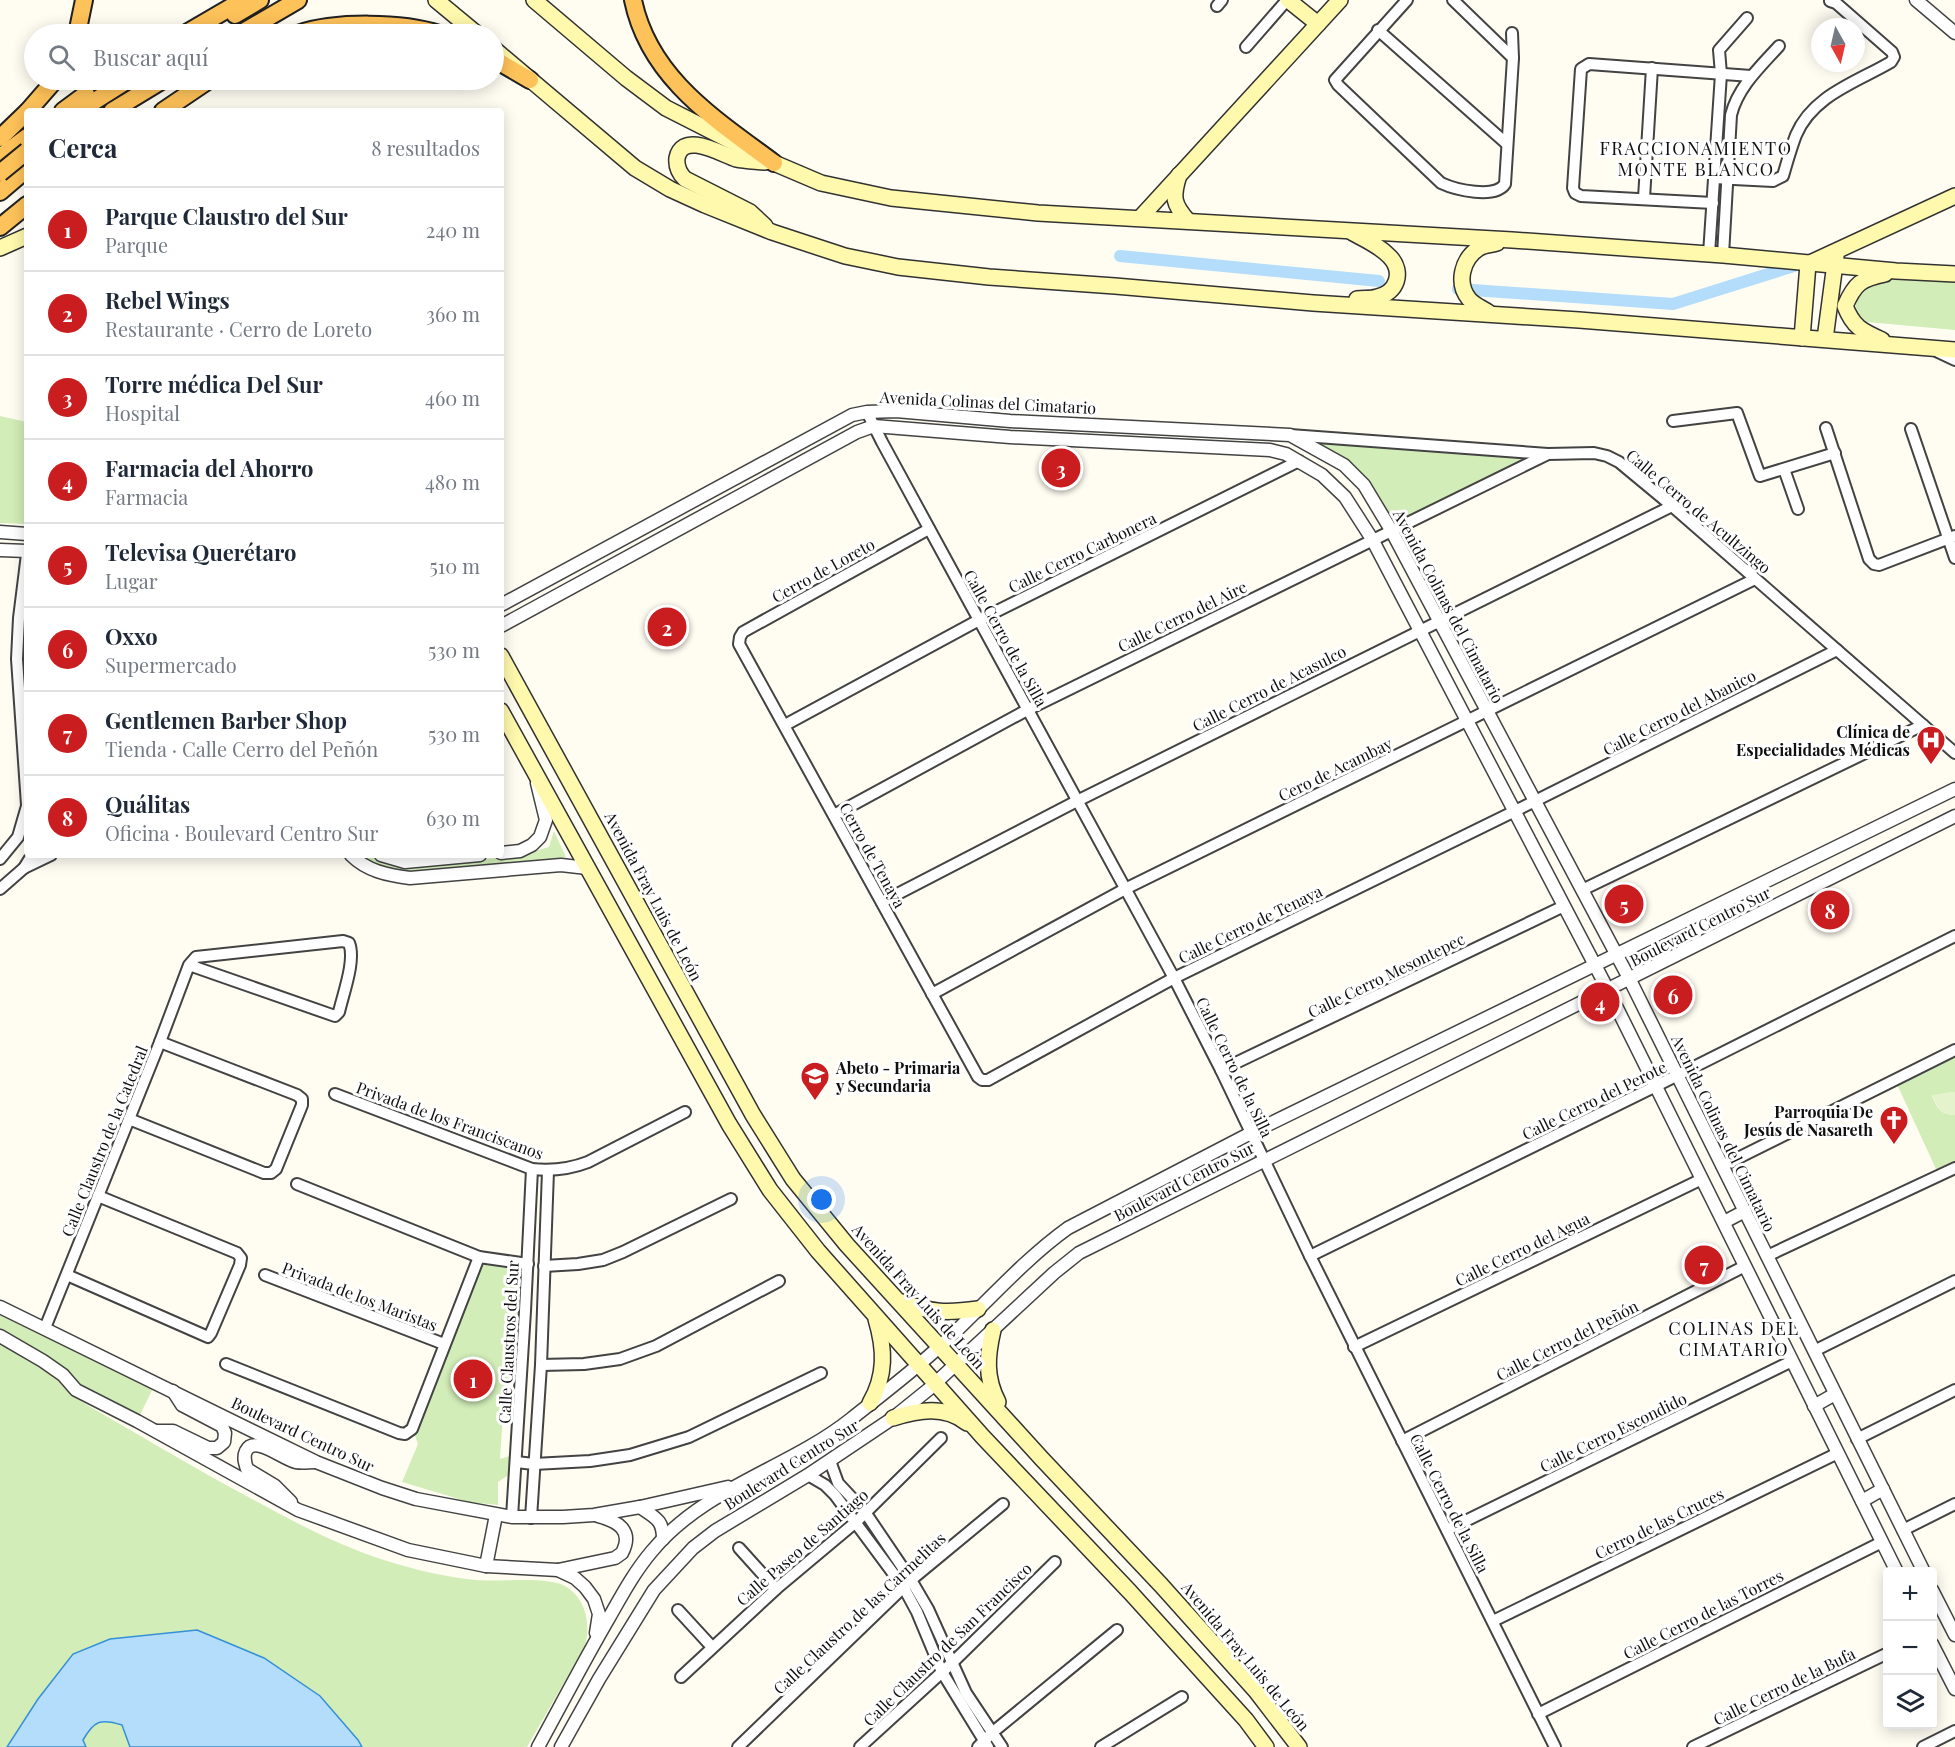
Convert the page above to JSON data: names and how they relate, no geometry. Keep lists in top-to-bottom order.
{
  "streets": {
    "main road": ["Avenida Fray Luis de León"],
    "street": [
      "Avenida Colinas del Cimatario",
      "Calle Cerro de Acultzingo",
      "Calle Cerro Carbonera",
      "Cerro de Loreto",
      "Calle Cerro del Aire",
      "Calle Cerro de la Silla",
      "Calle Cerro de Acasulco",
      "Calle Cerro del Abanico",
      "Cero de Acambay",
      "Cerro de Tenaya",
      "Calle Cerro de Tenaya",
      "Boulevard Centro Sur",
      "Calle Cerro Mesontepec",
      "Calle Cerro del Perote",
      "Privada de los Franciscanos",
      "Calle Claustro de la Catedral",
      "Calle Cerro del Agua",
      "Privada de los Maristas",
      "Calle Cerro del Peñón",
      "Calle Claustros del Sur",
      "Calle Cerro Escondido",
      "Cerro de las Cruces",
      "Calle Paseo de Santiago",
      "Calle Claustro de las Carmelitas",
      "Calle Cerro de las Torres",
      "Calle Claustro de San Francisco",
      "Calle Cerro de la Bufa"
    ]
  },
  "crossings": [
    ["Avenida Colinas del Cimatario", "Calle Cerro de Acultzingo"],
    ["Avenida Colinas del Cimatario", "Calle Cerro Carbonera"],
    ["Avenida Colinas del Cimatario", "Calle Cerro del Aire"],
    ["Avenida Colinas del Cimatario", "Calle Cerro de la Silla"],
    ["Avenida Colinas del Cimatario", "Calle Cerro de Acasulco"],
    ["Avenida Colinas del Cimatario", "Calle Cerro del Abanico"],
    ["Avenida Colinas del Cimatario", "Cero de Acambay"],
    ["Avenida Colinas del Cimatario", "Calle Cerro de Tenaya"],
    ["Avenida Colinas del Cimatario", "Boulevard Centro Sur"],
    ["Avenida Colinas del Cimatario", "Calle Cerro Mesontepec"],
    ["Avenida Colinas del Cimatario", "Calle Cerro del Perote"],
    ["Avenida Colinas del Cimatario", "Calle Cerro del Agua"],
    ["Avenida Colinas del Cimatario", "Calle Cerro del Peñón"],
    ["Avenida Colinas del Cimatario", "Calle Cerro Escondido"],
    ["Avenida Colinas del Cimatario", "Cerro de las Cruces"],
    ["Avenida Colinas del Cimatario", "Calle Cerro de las Torres"],
    ["Calle Cerro de Acultzingo", "Calle Cerro del Aire"],
    ["Calle Cerro de Acultzingo", "Calle Cerro de Acasulco"],
    ["Calle Cerro de Acultzingo", "Calle Cerro del Abanico"],
    ["Calle Cerro de Acultzingo", "Cero de Acambay"],
    ["Calle Cerro Carbonera", "Calle Cerro de la Silla"],
    ["Calle Cerro Carbonera", "Cerro de Tenaya"],
    ["Cerro de Loreto", "Calle Cerro de la Silla"],
    ["Cerro de Loreto", "Cerro de Tenaya"],
    ["Calle Cerro del Aire", "Calle Cerro de la Silla"],
    ["Calle Cerro del Aire", "Cerro de Tenaya"],
    ["Calle Cerro de la Silla", "Calle Cerro de Acasulco"],
    ["Calle Cerro de la Silla", "Cero de Acambay"],
    ["Calle Cerro de la Silla", "Calle Cerro de Tenaya"],
    ["Calle Cerro de la Silla", "Boulevard Centro Sur"],
    ["Calle Cerro de la Silla", "Calle Cerro Mesontepec"],
    ["Calle Cerro de la Silla", "Calle Cerro del Perote"],
    ["Calle Cerro de la Silla", "Calle Cerro del Agua"],
    ["Calle Cerro de la Silla", "Calle Cerro del Peñón"],
    ["Calle Cerro de la Silla", "Calle Cerro Escondido"],
    ["Calle Cerro de la Silla", "Cerro de las Cruces"],
    ["Calle Cerro de la Silla", "Calle Cerro de las Torres"],
    ["Calle Cerro de Acasulco", "Cerro de Tenaya"],
    ["Calle Cerro del Abanico", "Calle Cerro de Tenaya"],
    ["Cero de Acambay", "Cerro de Tenaya"],
    ["Cerro de Tenaya", "Calle Cerro de Tenaya"],
    ["Avenida Fray Luis de León", "Boulevard Centro Sur"],
    ["Boulevard Centro Sur", "Calle Claustro de la Catedral"],
    ["Boulevard Centro Sur", "Calle Claustros del Sur"],
    ["Privada de los Franciscanos", "Calle Claustros del Sur"]
  ],
  "districts": ["FRACCIONAMIENTO MONTE BLANCO", "COLINAS DEL CIMATARIO"],
  "places": {
    "hospital": ["Clínica de Especialidades Médicas"],
    "school or university": ["Abeto - Primaria y Secundaria"],
    "church": ["Parroquia De Jesús de Nasareth"]
  },
  "north": "bottom",
  "page": {
    "search": "Buscar aquí",
    "heading": ["Cerca", "8 resultados"],
    "list": [
      {
        "mark": "1",
        "name": "Parque Claustro del Sur",
        "note": "Parque",
        "value": "240 m"
      },
      {
        "mark": "2",
        "name": "Rebel Wings",
        "note": "Restaurante · Cerro de Loreto",
        "value": "360 m"
      },
      {
        "mark": "3",
        "name": "Torre médica Del Sur",
        "note": "Hospital",
        "value": "460 m"
      },
      {
        "mark": "4",
        "name": "Farmacia del Ahorro",
        "note": "Farmacia",
        "value": "480 m"
      },
      {
        "mark": "5",
        "name": "Televisa Querétaro",
        "note": "Lugar",
        "value": "510 m"
      },
      {
        "mark": "6",
        "name": "Oxxo",
        "note": "Supermercado",
        "value": "530 m"
      },
      {
        "mark": "7",
        "name": "Gentlemen Barber Shop",
        "note": "Tienda · Calle Cerro del Peñón",
        "value": "530 m"
      },
      {
        "mark": "8",
        "name": "Quálitas",
        "note": "Oficina · Boulevard Centro Sur",
        "value": "630 m"
      }
    ],
    "pins": [
      "3",
      "2",
      "5",
      "8",
      "6",
      "4",
      "7",
      "1"
    ],
    "map_buttons": ["+", "−"]
  }
}
